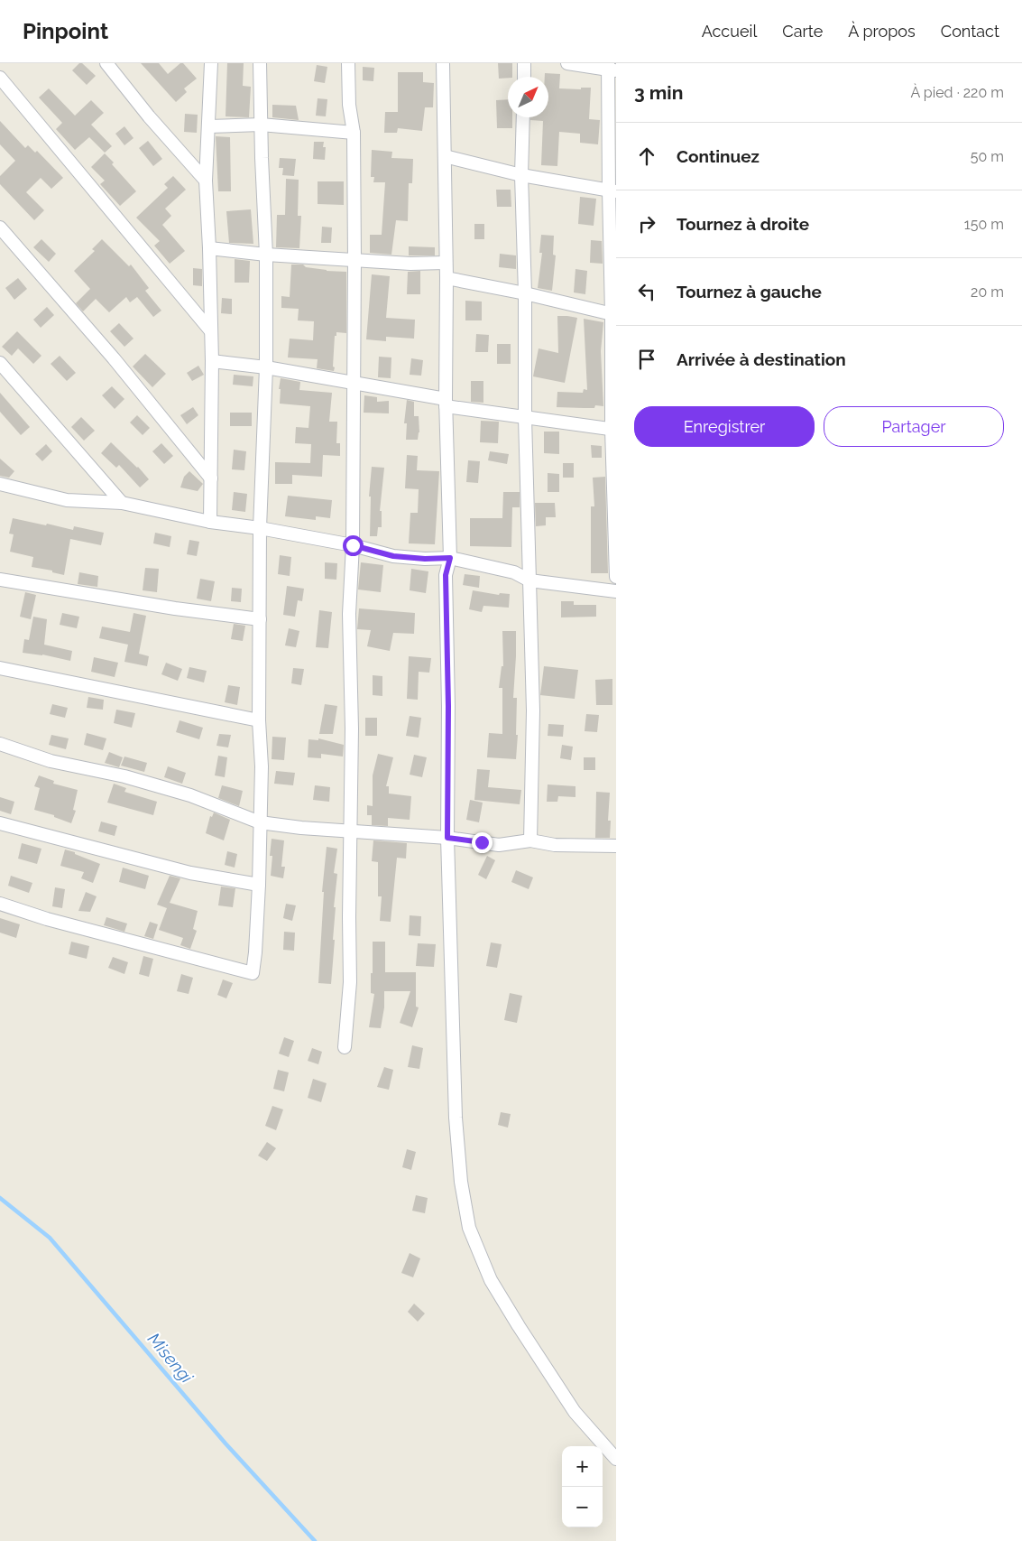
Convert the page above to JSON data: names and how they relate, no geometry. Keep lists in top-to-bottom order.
{
  "water": ["Misengi"],
  "north": "top right",
  "page": {
    "header": "Pinpoint",
    "nav": [
      "Accueil",
      "Carte",
      "À propos",
      "Contact"
    ],
    "heading": ["3 min", "À pied · 220 m"],
    "list": [
      ["Continuez", "50 m"],
      ["Tournez à droite", "150 m"],
      ["Tournez à gauche", "20 m"],
      "Arrivée à destination"
    ],
    "buttons": ["Enregistrer", "Partager"],
    "map_buttons": ["+", "−"]
  }
}
